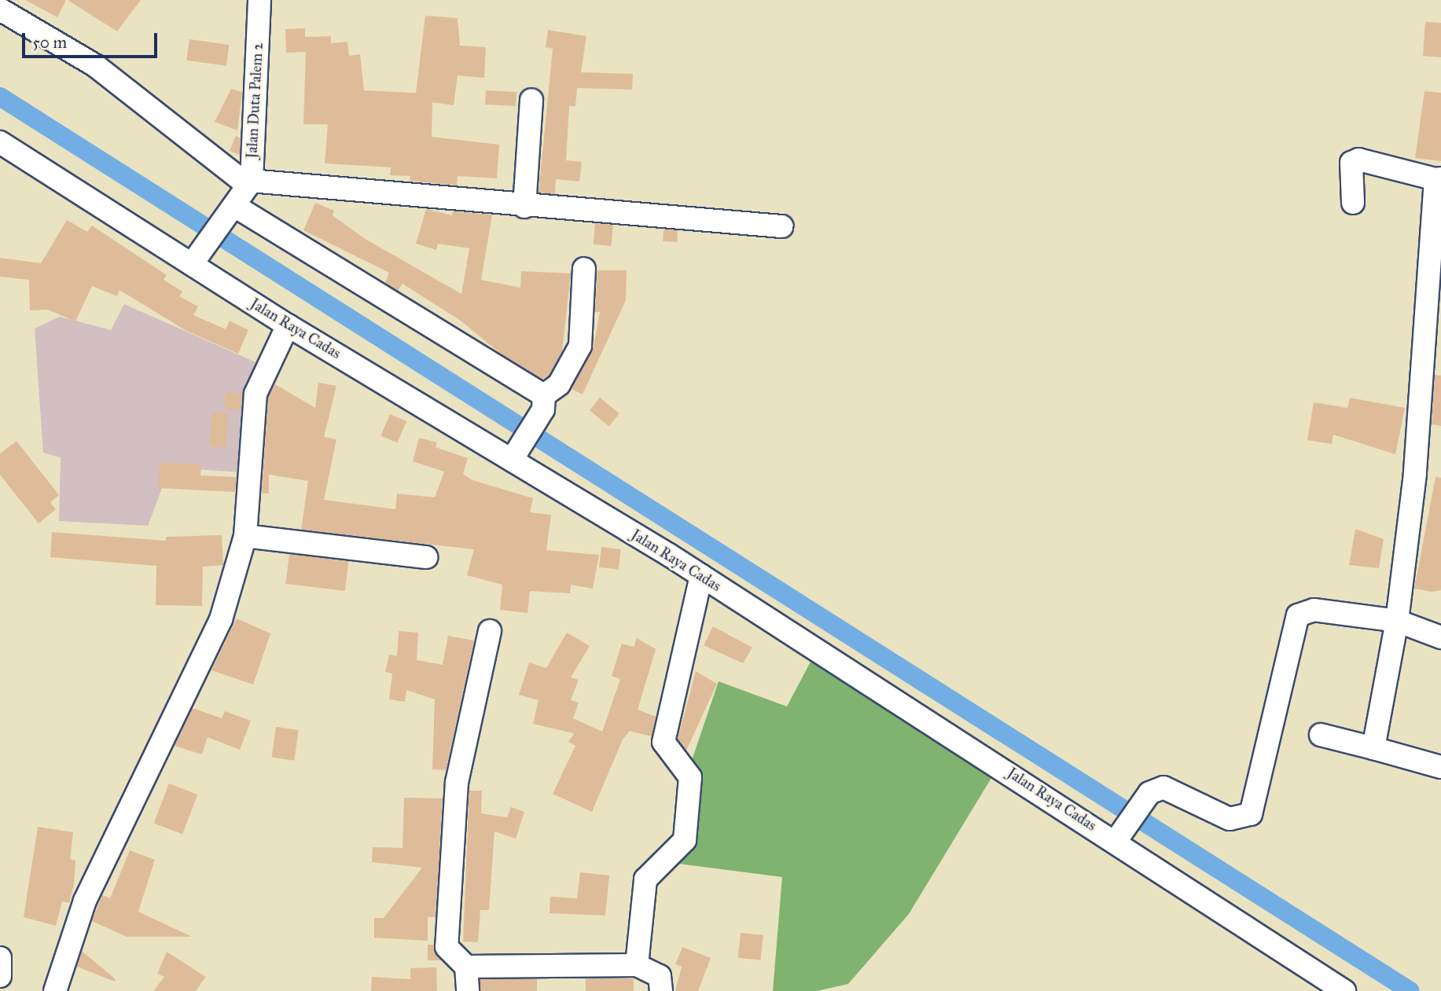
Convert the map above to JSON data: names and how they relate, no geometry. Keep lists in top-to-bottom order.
{
  "streets": {
    "street": ["Jalan Duta Palem 2", "Jalan Raya Cadas"]
  },
  "scale_bar": "50 m"
}
